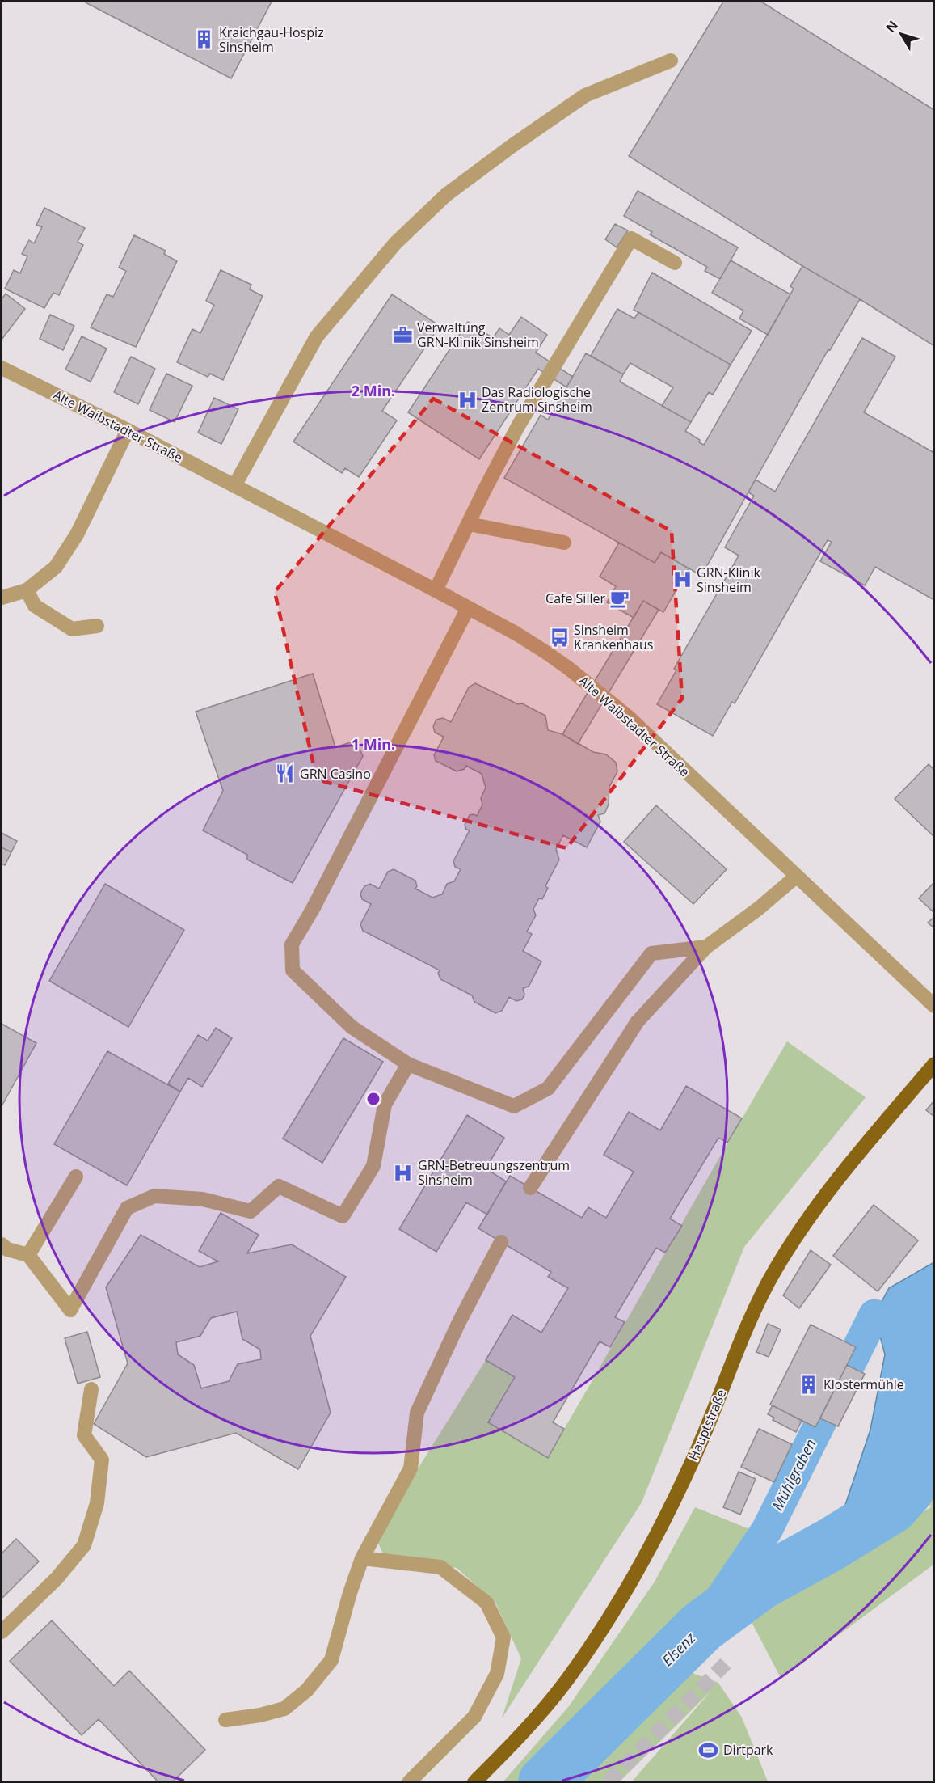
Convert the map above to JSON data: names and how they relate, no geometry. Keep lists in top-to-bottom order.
{
  "streets": {
    "main road": ["Hauptstraße"],
    "street": ["Alte Waibstadter Straße"]
  },
  "water": ["Mühlgraben", "Elsenz"],
  "places": {
    "building": ["Kraichgau-Hospiz Sinsheim", "Klostermühle"],
    "office": ["Verwaltung GRN-Klinik Sinsheim"],
    "hospital": ["Das Radiologische Zentrum Sinsheim", "GRN-Klinik Sinsheim", "GRN-Betreuungszentrum Sinsheim"],
    "cafe": ["Cafe Siller"],
    "bus stop": ["Sinsheim Krankenhaus"],
    "restaurant": ["GRN Casino"],
    "sports": ["Dirtpark"]
  },
  "north": "top left",
  "rings": ["2 Min.", "1 Min."]
}
